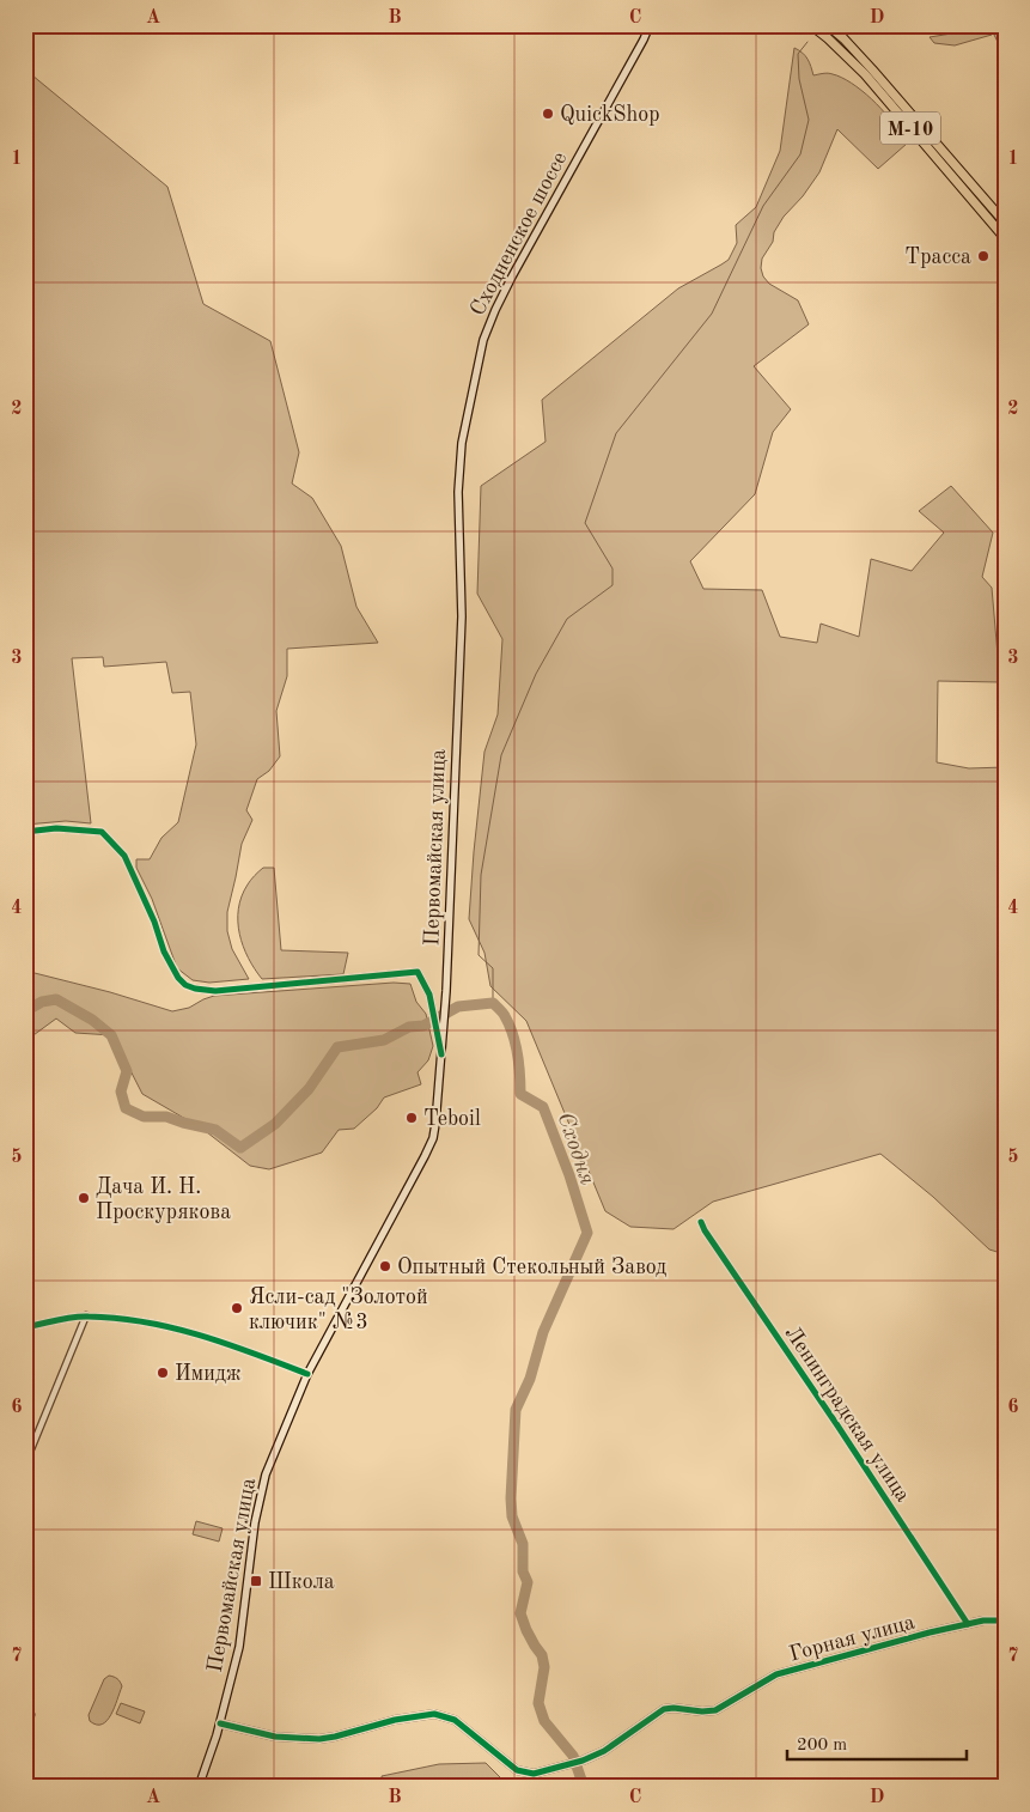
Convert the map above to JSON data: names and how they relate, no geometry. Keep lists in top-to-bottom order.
{
  "streets": {
    "highway": ["М-10"],
    "main road": ["Сходненское шоссе", "Первомайская улица"],
    "street": ["Ленинградская улица", "Горная улица"]
  },
  "crossings": [
    ["Сходненское шоссе", "Первомайская улица"],
    ["Первомайская улица", "Горная улица"],
    ["Ленинградская улица", "Горная улица"]
  ],
  "water": ["Сходня"],
  "places": {
    "other": [
      "QuickShop",
      "Трасса",
      "Teboil",
      "Дача И. Н. Проскурякова",
      "Опытный Стекольный Завод",
      "Ясли-сад \"Золотой ключик\" №3",
      "Имидж"
    ],
    "transit": ["Школа"]
  },
  "scale_bar": "200 m",
  "grid": {
    "columns": [
      "A",
      "B",
      "C",
      "D"
    ],
    "rows": [
      "1",
      "2",
      "3",
      "4",
      "5",
      "6",
      "7"
    ]
  }
}
